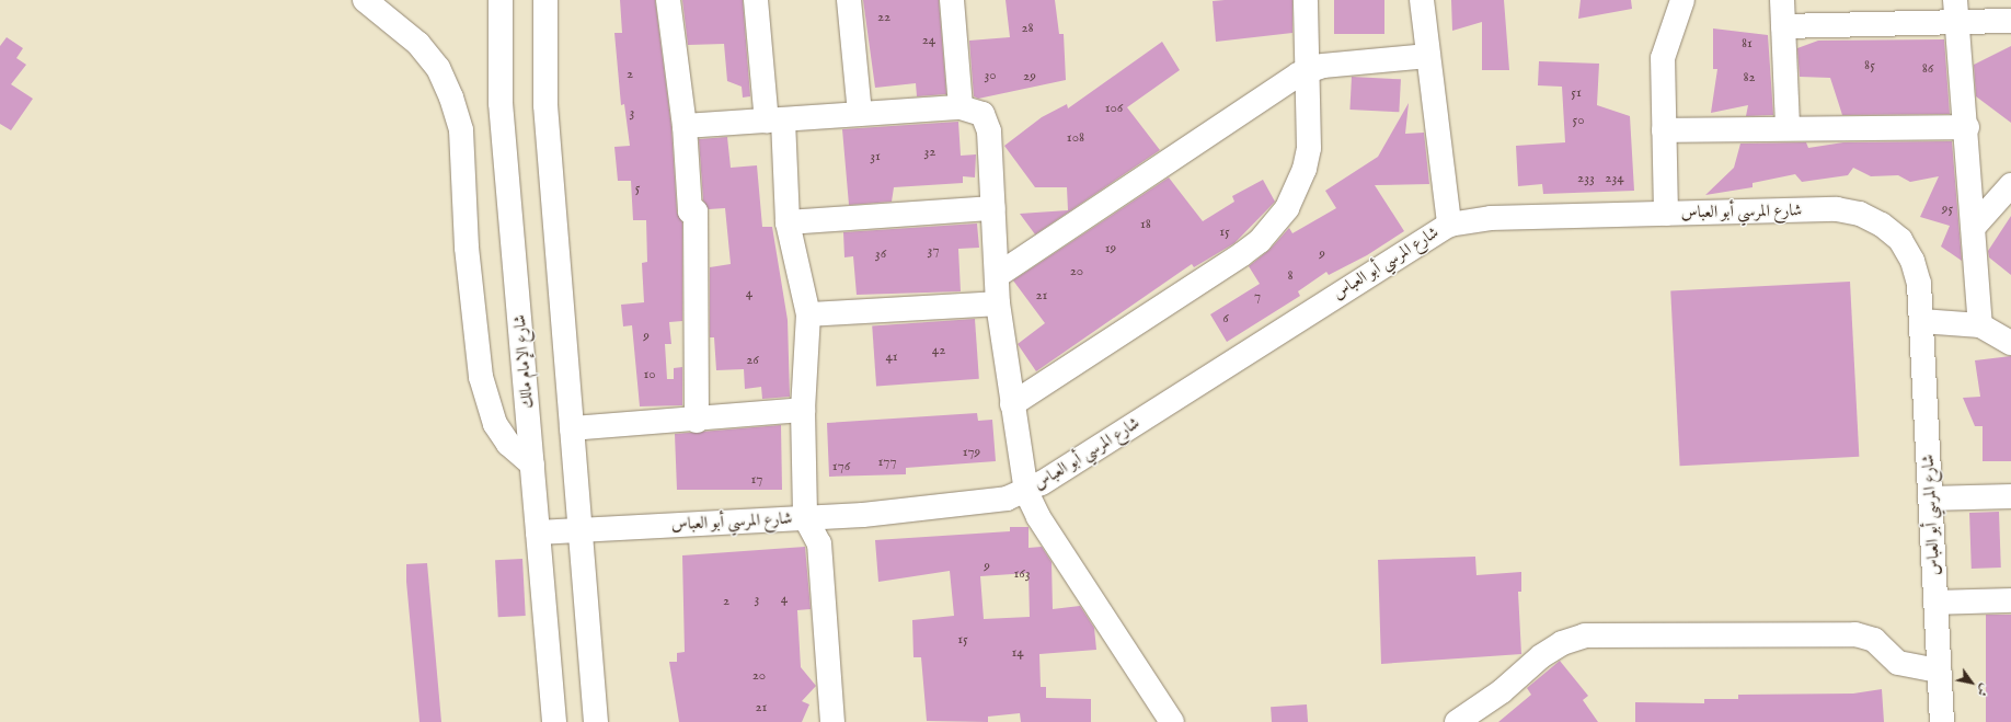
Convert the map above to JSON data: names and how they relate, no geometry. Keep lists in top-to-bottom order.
{
  "streets": {
    "street": ["شارع المرسي أبو العباس", "شارع الإمام مالك"]
  },
  "crossings": [
    ["شارع المرسي أبو العباس", "شارع الإمام مالك"]
  ],
  "house_numbers": [
    "22",
    "28",
    "24",
    "81",
    "85",
    "86",
    "2",
    "30",
    "29",
    "82",
    "51",
    "106",
    "3",
    "50",
    "108",
    "32",
    "31",
    "233",
    "234",
    "5",
    "95",
    "18",
    "15",
    "19",
    "37",
    "36",
    "9",
    "20",
    "8",
    "4",
    "21",
    "7",
    "6",
    "9",
    "42",
    "41",
    "26",
    "10",
    "179",
    "177",
    "176",
    "17",
    "9",
    "163",
    "3",
    "4",
    "2",
    "15",
    "14",
    "20",
    "21"
  ],
  "north": "bottom right"
}
